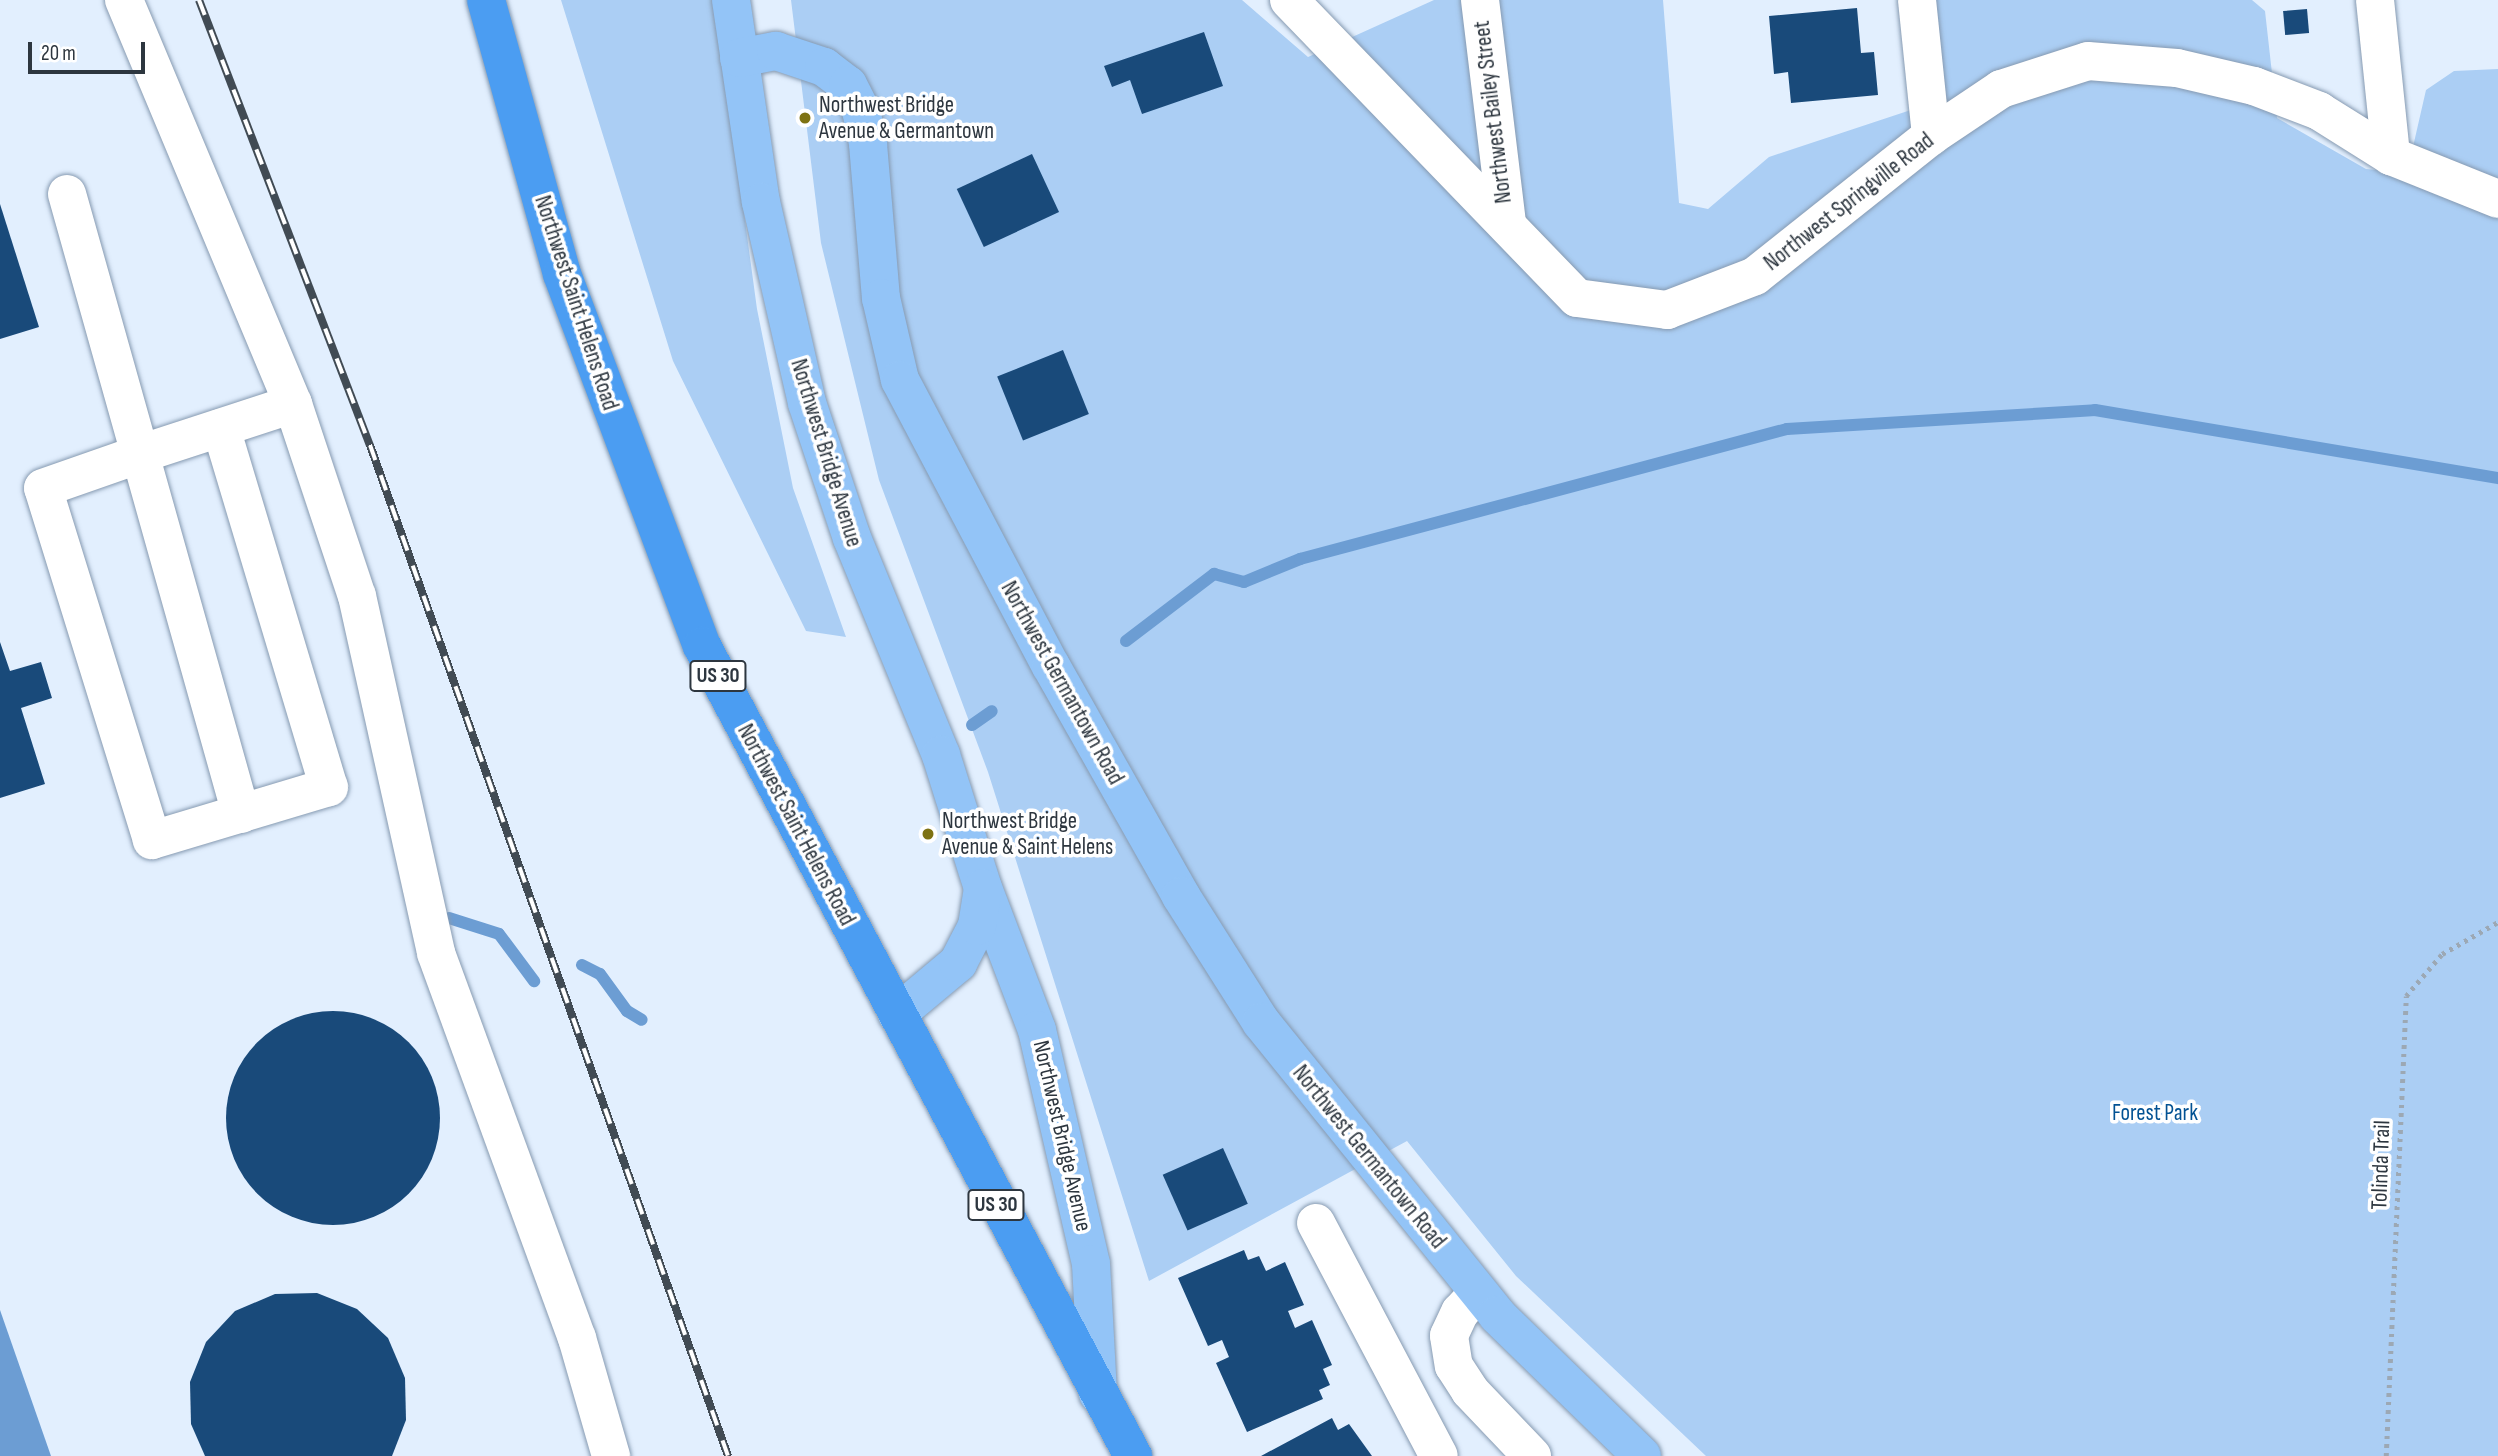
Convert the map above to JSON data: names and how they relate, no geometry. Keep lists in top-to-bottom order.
{
  "streets": {
    "highway": ["Northwest Saint Helens Road", "US 30"],
    "main road": ["Northwest Bridge Avenue", "Northwest Germantown Road"],
    "street": ["Northwest Bailey Street", "Northwest Springville Road"],
    "path": ["Tolinda Trail"]
  },
  "crossings": [
    ["Northwest Bailey Street", "Northwest Springville Road"],
    ["Northwest Saint Helens Road", "Northwest Bridge Avenue"],
    ["Northwest Bridge Avenue", "Northwest Germantown Road"]
  ],
  "parks": ["Forest Park"],
  "places": ["Northwest Bridge Avenue & Germantown", "Northwest Bridge Avenue & Saint Helens"],
  "scale_bar": "20 m"
}
